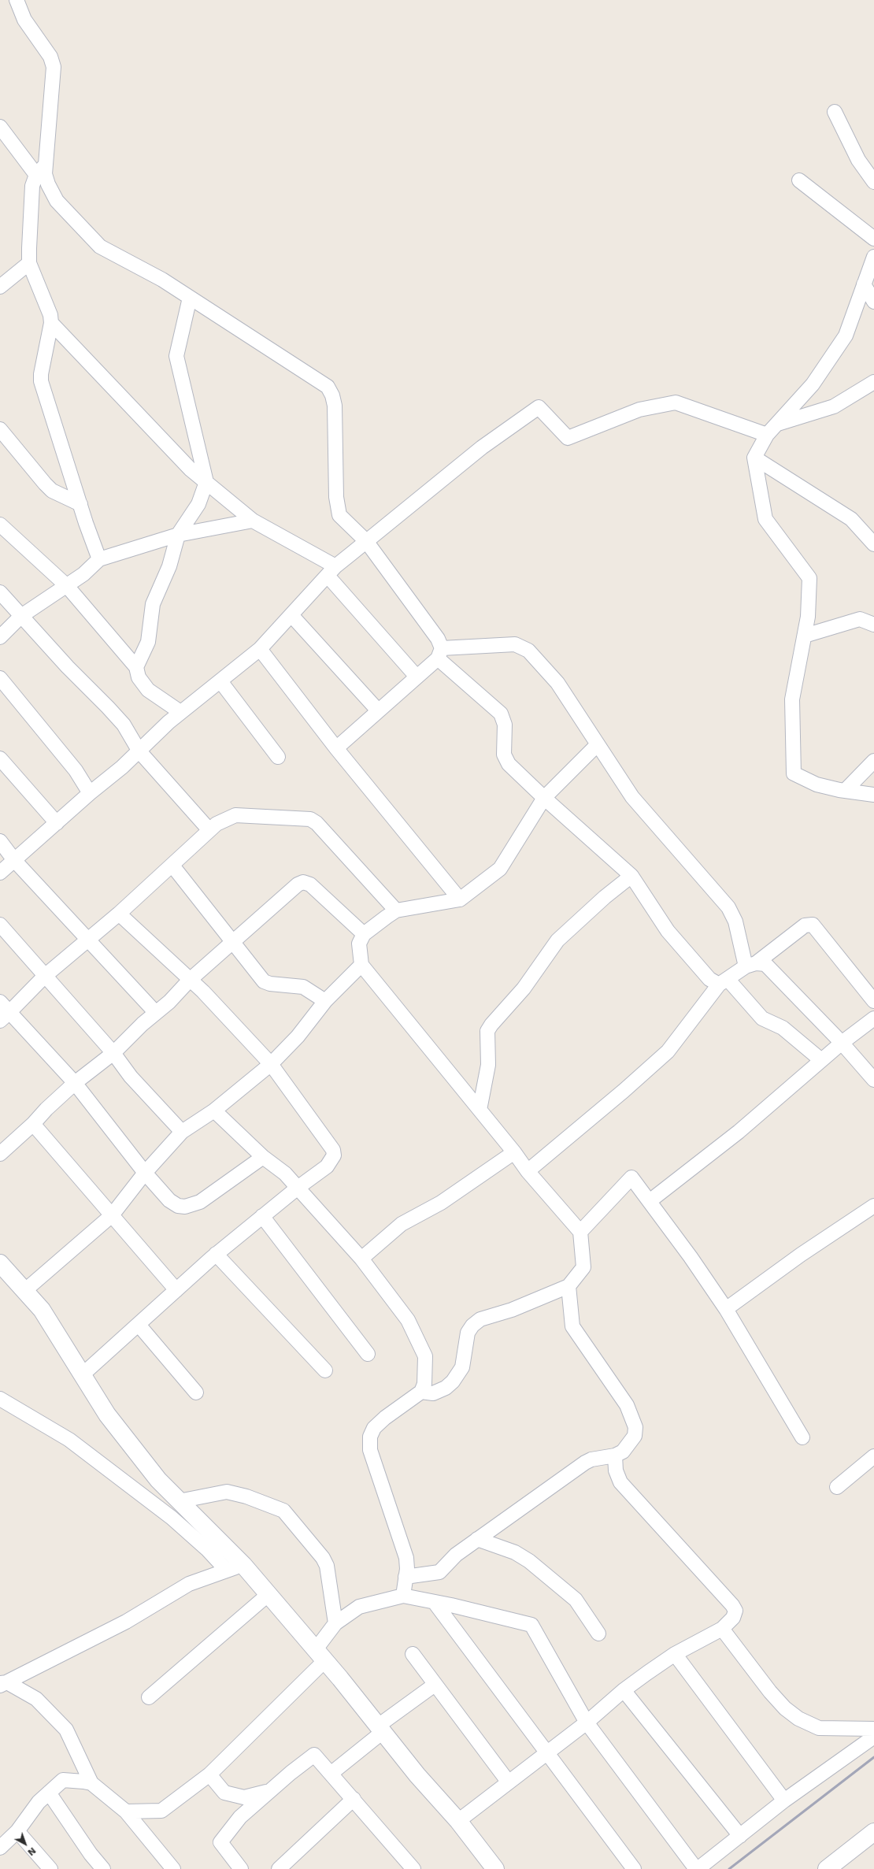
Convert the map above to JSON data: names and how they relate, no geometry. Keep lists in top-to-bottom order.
{
  "north": "bottom right"
}
